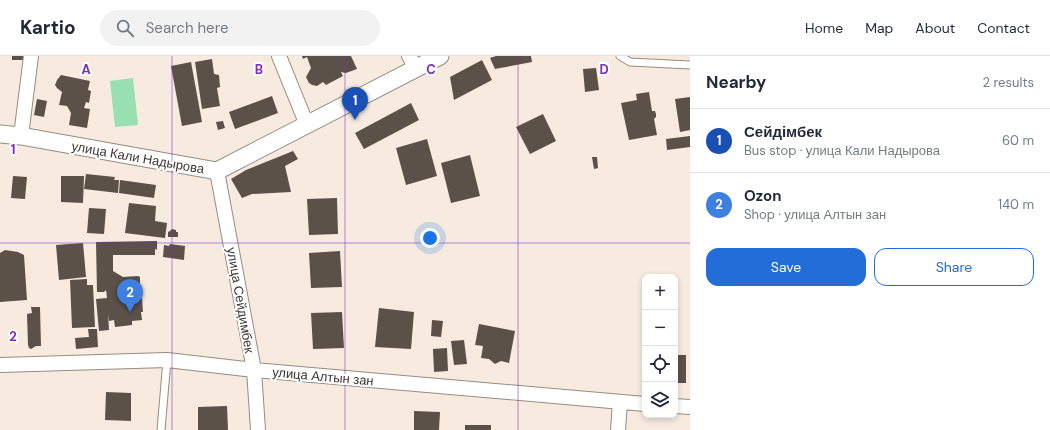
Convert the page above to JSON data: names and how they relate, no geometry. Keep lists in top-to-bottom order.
{
  "streets": {
    "street": ["улица Кали Надырова", "улица Сейдимбек", "улица Алтын зан"]
  },
  "crossings": [
    ["улица Кали Надырова", "улица Сейдимбек"],
    ["улица Сейдимбек", "улица Алтын зан"]
  ],
  "page": {
    "header": "Kartio",
    "search": "Search here",
    "nav": [
      "Home",
      "Map",
      "About",
      "Contact"
    ],
    "heading": ["Nearby", "2 results"],
    "pins": ["1", "2"],
    "list": [
      {
        "mark": "1",
        "name": "Сейдімбек",
        "note": "Bus stop · улица Кали Надырова",
        "value": "60 m"
      },
      {
        "mark": "2",
        "name": "Ozon",
        "note": "Shop · улица Алтын зан",
        "value": "140 m"
      }
    ],
    "buttons": ["Save", "Share"],
    "map_buttons": ["+", "−"]
  },
  "grid": {
    "columns": [
      "A",
      "B",
      "C",
      "D"
    ],
    "rows": ["1", "2"]
  }
}
